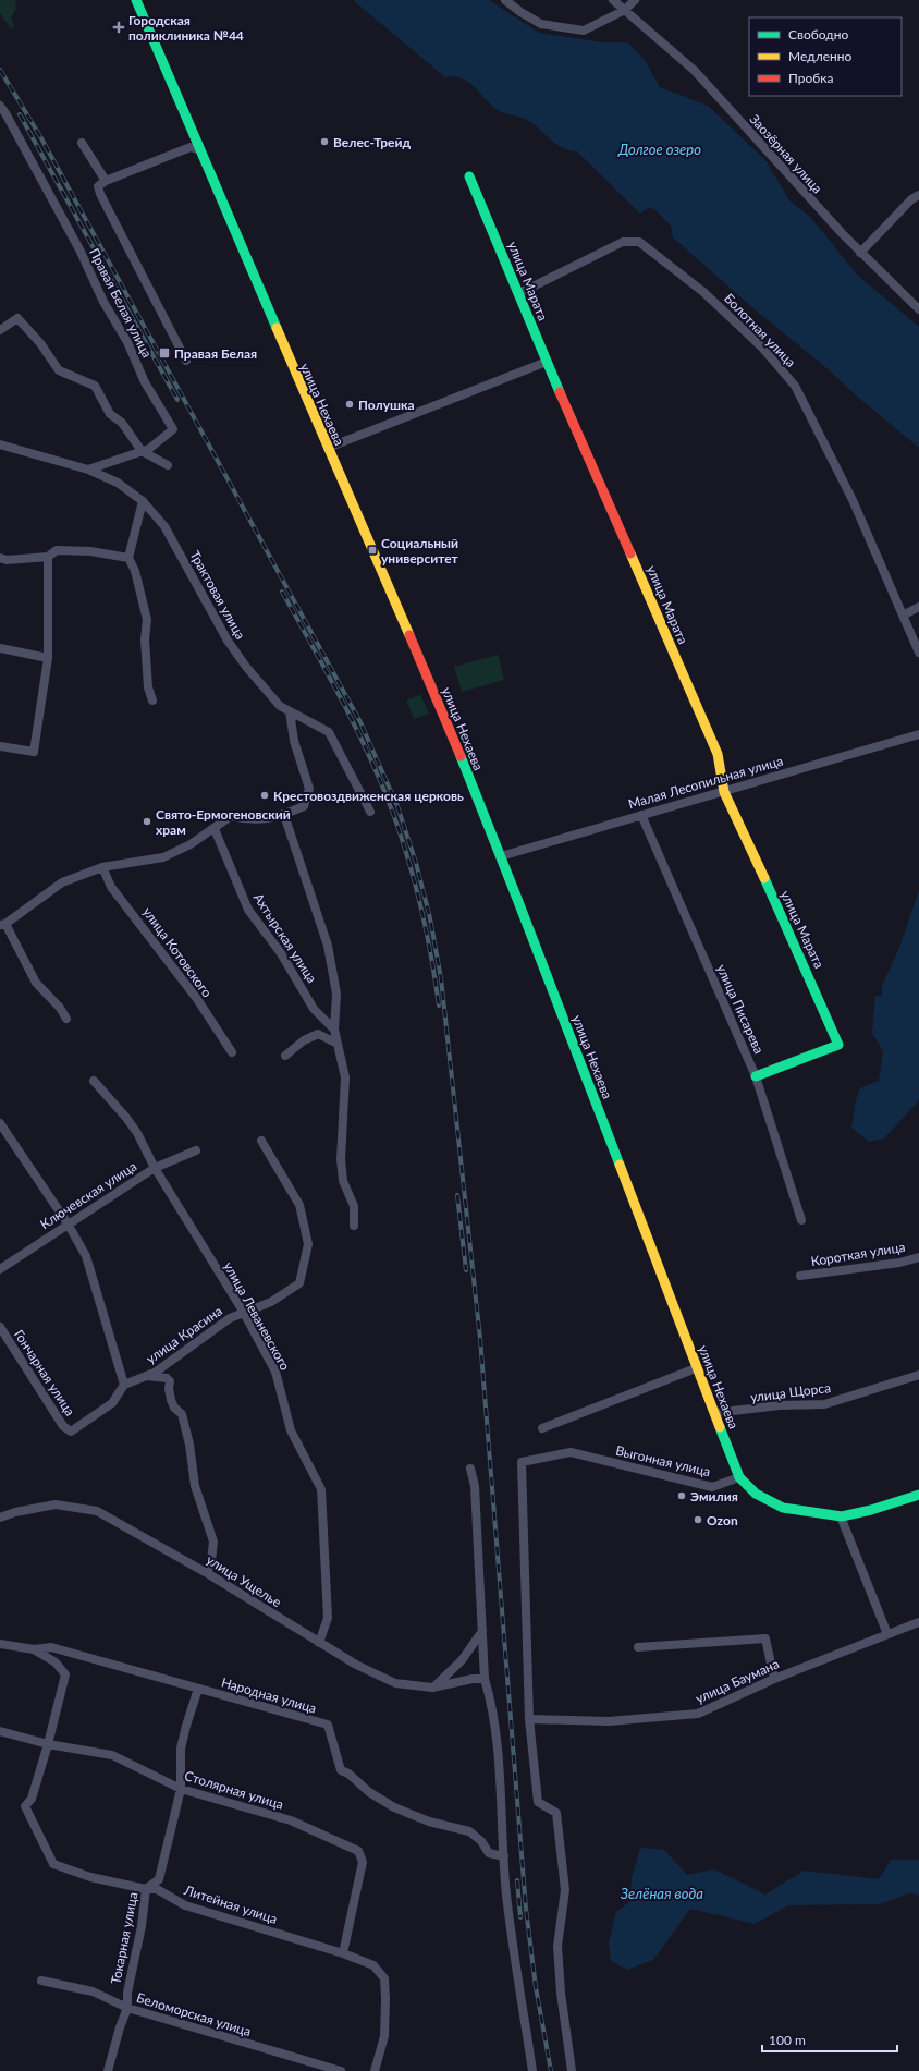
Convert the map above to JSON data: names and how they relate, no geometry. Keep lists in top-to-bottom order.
{
  "streets": {
    "street": [
      "Заозёрная улица",
      "улица Марата",
      "Правая Белая улица",
      "Болотная улица",
      "улица Нехаева",
      "Трактовая улица",
      "Малая Лесопильная улица",
      "Ахтырская улица",
      "улица Котовского",
      "улица Писарева",
      "Ключевская улица",
      "Короткая улица",
      "улица Леваневского",
      "улица Красина",
      "Гончарная улица",
      "улица Щорса",
      "Выгонная улица",
      "улица Ущелье",
      "улица Баумана",
      "Народная улица",
      "Столярная улица",
      "Литейная улица",
      "Токарная улица",
      "Беломорская улица"
    ]
  },
  "crossings": [
    ["улица Марата", "Болотная улица"],
    ["улица Марата", "Малая Лесопильная улица"],
    ["улица Марата", "улица Писарева"],
    ["Правая Белая улица", "Трактовая улица"],
    ["улица Нехаева", "Малая Лесопильная улица"],
    ["улица Нехаева", "улица Щорса"],
    ["улица Нехаева", "Выгонная улица"],
    ["Малая Лесопильная улица", "улица Писарева"],
    ["Ключевская улица", "улица Леваневского"],
    ["улица Леваневского", "улица Красина"],
    ["улица Леваневского", "улица Ущелье"],
    ["улица Красина", "Гончарная улица"],
    ["Выгонная улица", "улица Баумана"],
    ["Народная улица", "Токарная улица"],
    ["Столярная улица", "Литейная улица"],
    ["Столярная улица", "Токарная улица"],
    ["Литейная улица", "Токарная улица"],
    ["Токарная улица", "Беломорская улица"]
  ],
  "water": ["Долгое озеро", "Зелёная вода"],
  "places": {
    "health": ["Городская поликлиника №44"],
    "other": [
      "Велес-Трейд",
      "Полушка",
      "Крестовоздвиженская церковь",
      "Свято-Ермогеновский храм",
      "Эмилия",
      "Ozon"
    ],
    "transit": ["Правая Белая", "Социальный университет"]
  },
  "legend": ["Свободно", "Медленно", "Пробка"],
  "scale_bar": "100 m"
}
